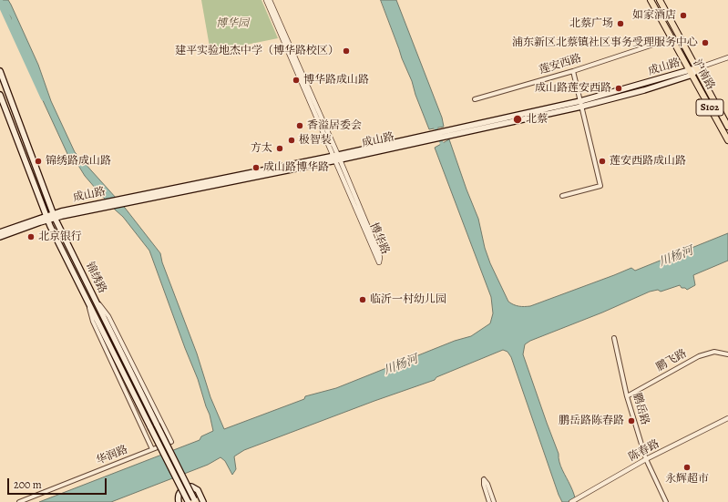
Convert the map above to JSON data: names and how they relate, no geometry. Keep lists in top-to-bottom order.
{
  "streets": {
    "main road": [
      "成山路",
      "沪南路",
      "S102",
      "锦绣路"
    ],
    "street": [
      "莲安西路",
      "博华路",
      "鹏飞路",
      "鹏岳路",
      "陈春路",
      "华润路"
    ]
  },
  "crossings": [
    ["莲安西路", "沪南路"],
    ["成山路", "沪南路"],
    ["成山路", "博华路"],
    ["成山路", "锦绣路"],
    ["锦绣路", "华润路"],
    ["鹏飞路", "鹏岳路"],
    ["鹏岳路", "陈春路"]
  ],
  "water": ["川杨河"],
  "parks": ["博华园"],
  "places": [
    "如家酒店",
    "北蔡广场",
    "浦东新区北蔡镇社区事务受理服务中心",
    "建平实验地杰中学（博华路校区）",
    "博华路成山路",
    "成山路莲安西路",
    "北蔡",
    "香溢居委会",
    "极智装",
    "方太",
    "锦绣路成山路",
    "莲安西路成山路",
    "成山路博华路",
    "北京银行",
    "临沂一村幼儿园",
    "鹏岳路陈春路",
    "永辉超市"
  ],
  "scale_bar": "200 m"
}
